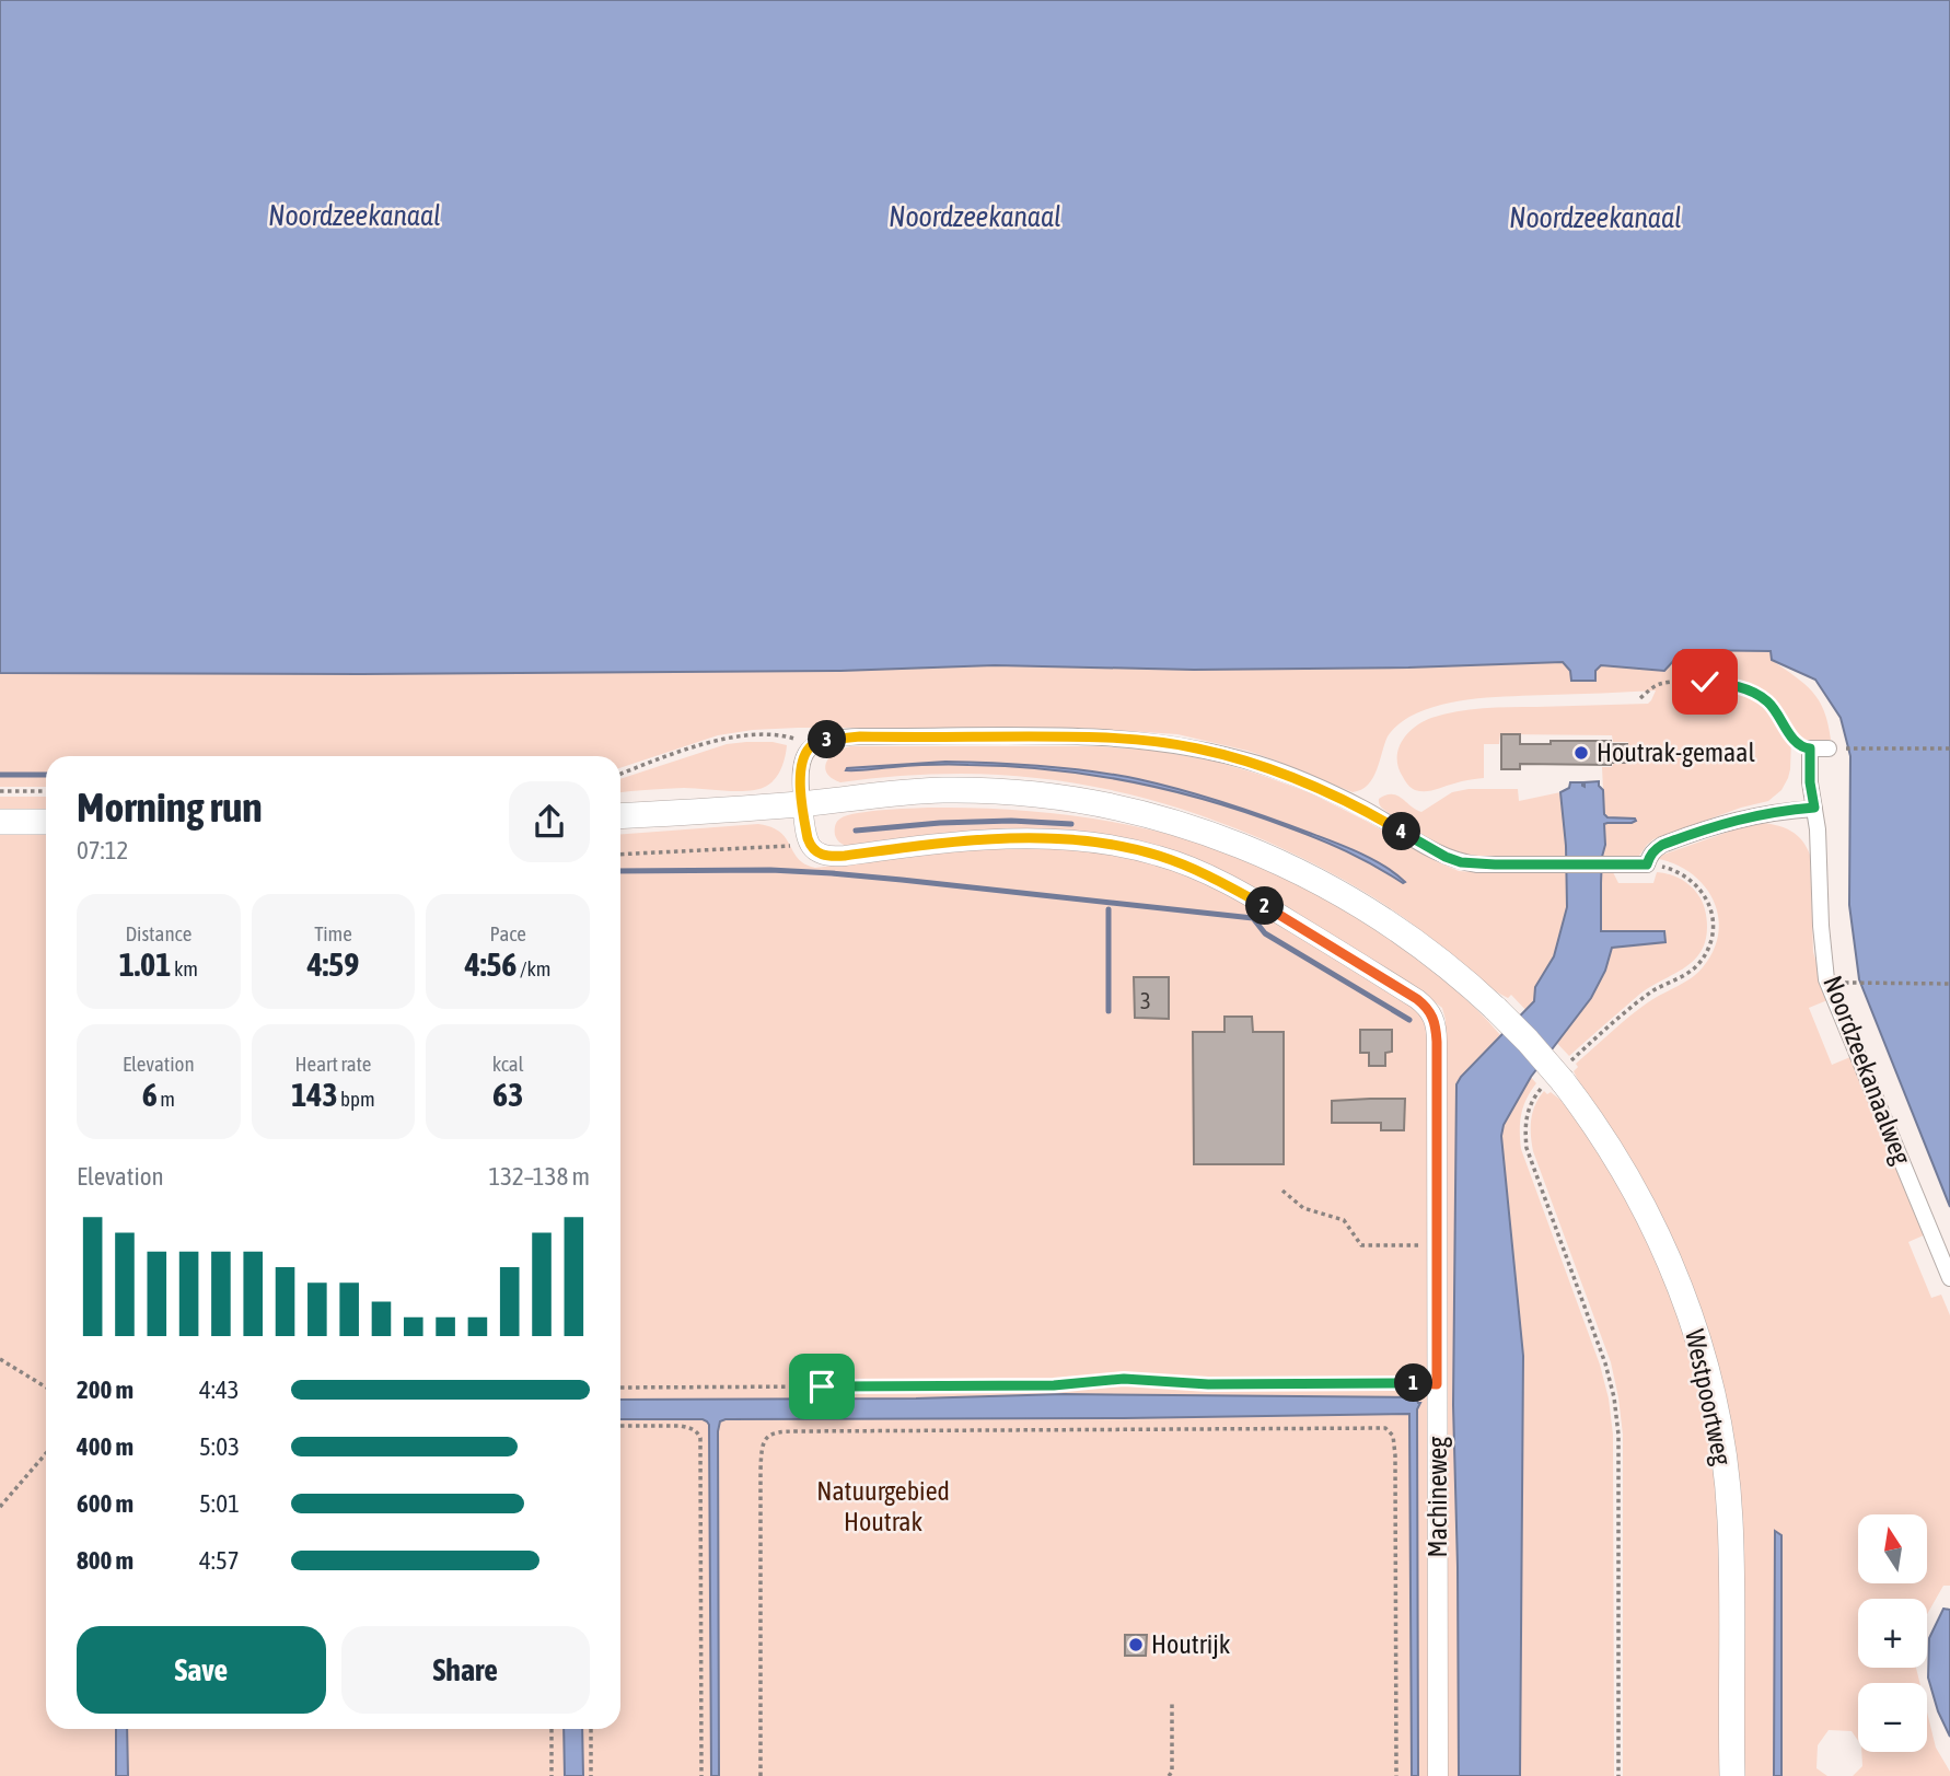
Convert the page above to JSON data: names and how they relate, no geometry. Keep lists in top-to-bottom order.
{
  "streets": {
    "main road": ["Westpoortweg"],
    "street": ["Noordzeekanaalweg", "Machineweg"]
  },
  "water": ["Noordzeekanaal"],
  "parks": ["Natuurgebied Houtrak"],
  "places": ["Houtrak-gemaal", "Houtrijk"],
  "house_numbers": ["3"],
  "north": "top",
  "page": {
    "pins": [
      "3",
      "4",
      "2",
      "1"
    ],
    "heading": ["Morning run", "07:12"],
    "stats": [
      ["Distance", "1.01 km"],
      ["Time", "4:59"],
      ["Pace", "4:56 /km"],
      ["Elevation", "6 m"],
      ["Heart rate", "143 bpm"],
      ["kcal", "63"]
    ],
    "chart": ["Elevation", "132–138 m"],
    "list": [
      {
        "name": "200 m",
        "note": "4:43"
      },
      {
        "name": "400 m",
        "note": "5:03"
      },
      {
        "name": "600 m",
        "note": "5:01"
      },
      {
        "name": "800 m",
        "note": "4:57"
      }
    ],
    "map_buttons": ["+", "−"],
    "buttons": ["Save", "Share"]
  }
}
